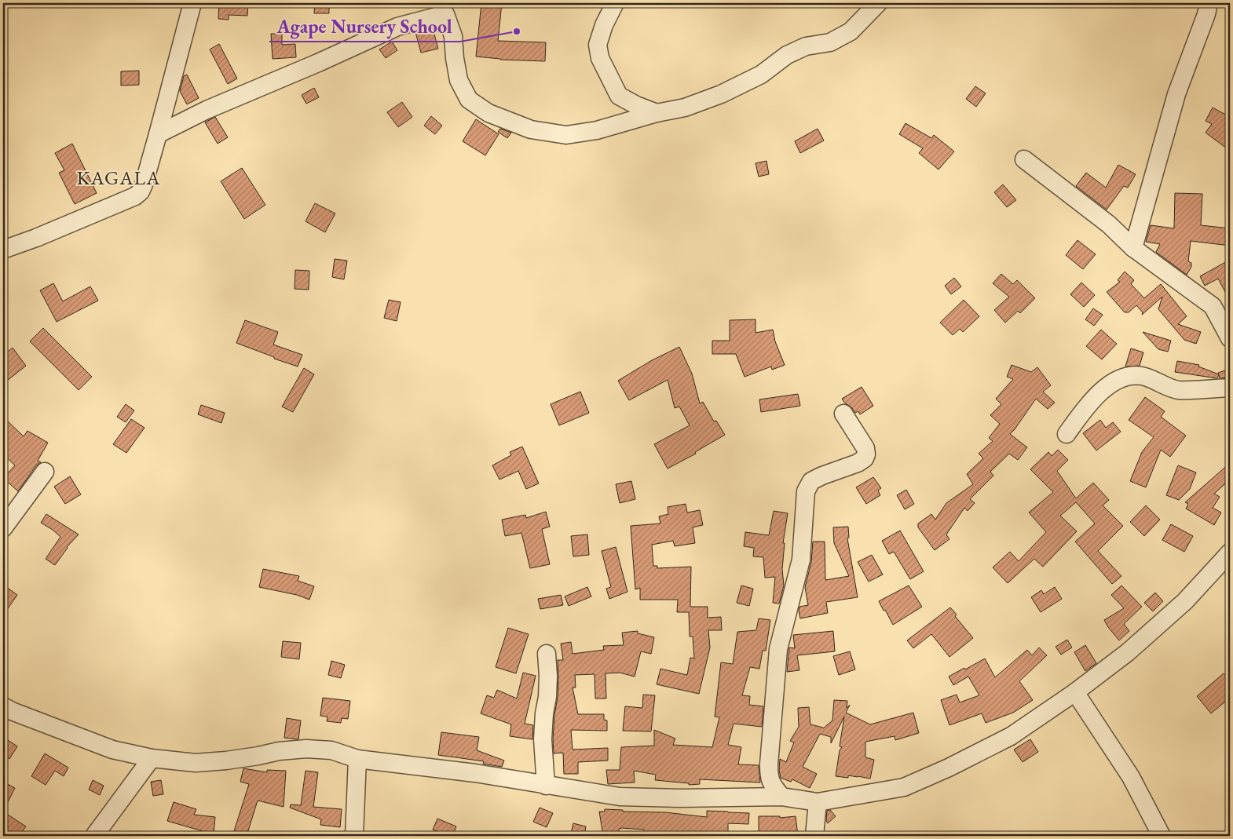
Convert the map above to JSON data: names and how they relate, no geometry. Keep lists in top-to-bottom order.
{
  "districts": ["KAGALA"],
  "places": ["Agape Nursery School"]
}
